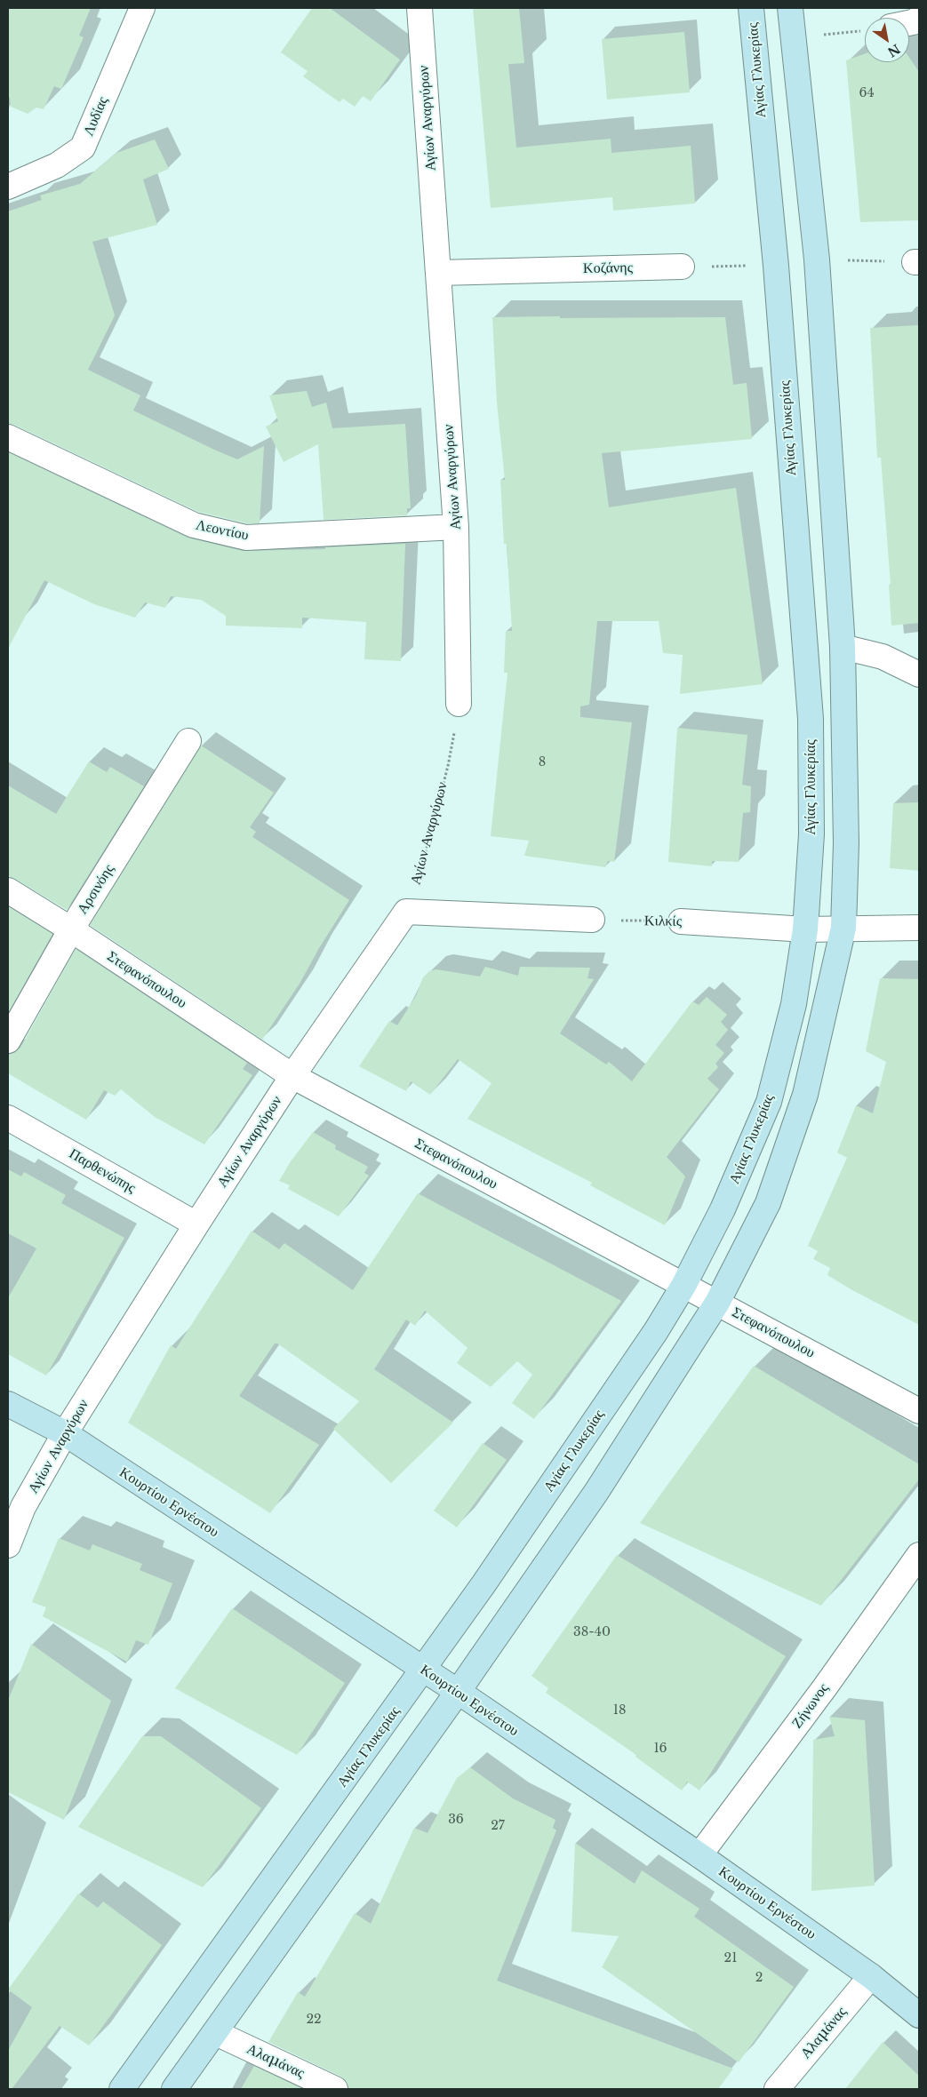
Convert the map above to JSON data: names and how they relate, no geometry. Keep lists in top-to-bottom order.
{
  "streets": {
    "street": [
      "Αγίας Γλυκερίας",
      "Λυδίας",
      "Αγίων Αναργύρων",
      "Κοζάνης",
      "Λεοντίου",
      "Αρσινόης",
      "Κιλκίς",
      "Στεφανόπουλου",
      "Παρθενώπης",
      "Κουρτίου Ερνέστου",
      "Ζήνωνος",
      "Αλαμάνας"
    ]
  },
  "crossings": [
    ["Αγίας Γλυκερίας", "Κιλκίς"],
    ["Αγίας Γλυκερίας", "Στεφανόπουλου"],
    ["Αγίας Γλυκερίας", "Κουρτίου Ερνέστου"],
    ["Αγίων Αναργύρων", "Κοζάνης"],
    ["Αγίων Αναργύρων", "Λεοντίου"],
    ["Αγίων Αναργύρων", "Στεφανόπουλου"],
    ["Αγίων Αναργύρων", "Παρθενώπης"],
    ["Αγίων Αναργύρων", "Κουρτίου Ερνέστου"],
    ["Αρσινόης", "Στεφανόπουλου"],
    ["Κουρτίου Ερνέστου", "Ζήνωνος"],
    ["Κουρτίου Ερνέστου", "Αλαμάνας"]
  ],
  "house_numbers": [
    "64",
    "8",
    "38-40",
    "18",
    "16",
    "36",
    "27",
    "21",
    "2",
    "22"
  ],
  "north": "bottom right"
}
